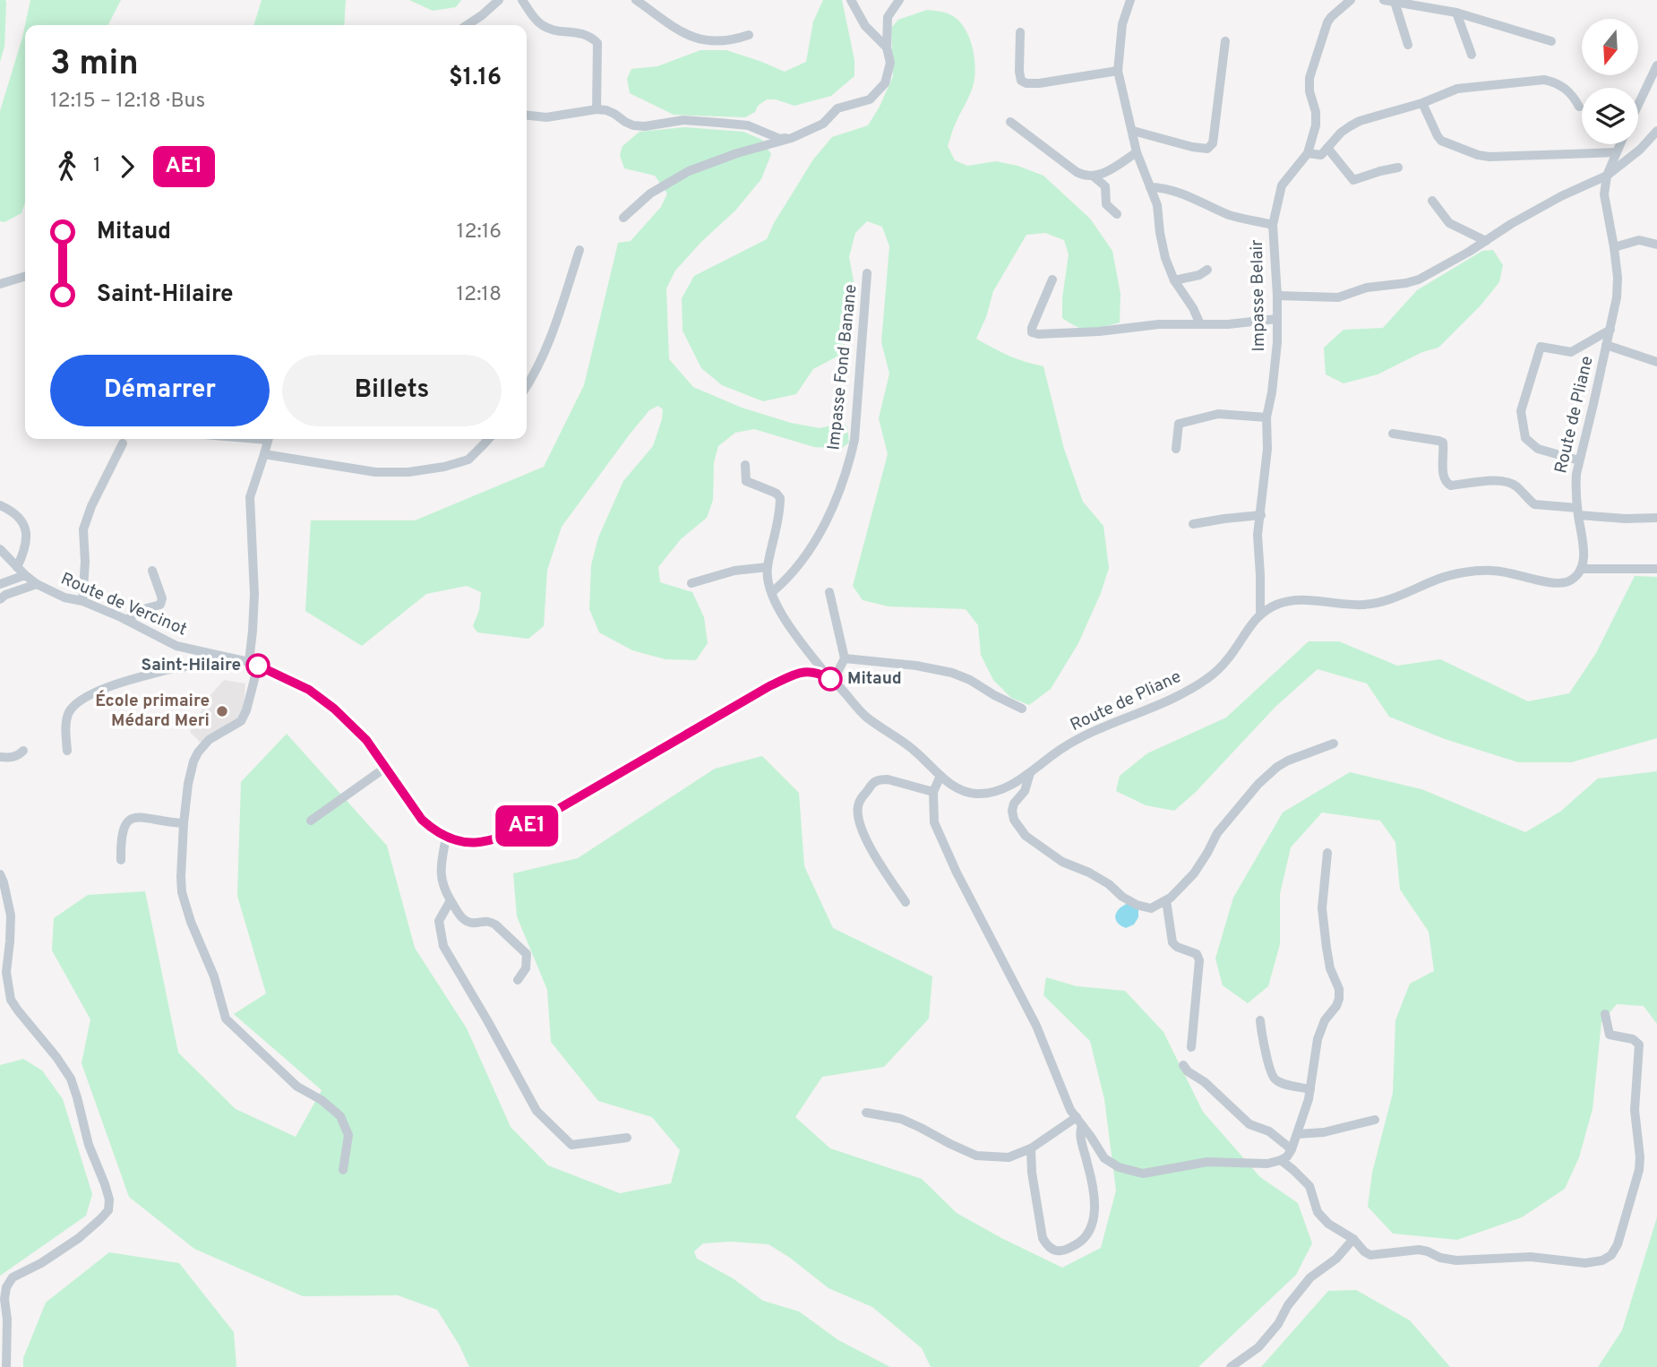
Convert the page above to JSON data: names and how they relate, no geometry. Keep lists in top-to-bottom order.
{
  "streets": {
    "street": [
      "Impasse Belair",
      "Impasse Fond Banane",
      "Route de Pliane",
      "Route de Vercinot"
    ]
  },
  "crossings": [
    ["Impasse Belair", "Route de Pliane"]
  ],
  "places": ["Saint-Hilaire", "Mitaud", "École primaire Médard Meri"],
  "lines": ["bus line AE1"],
  "north": "bottom",
  "page": {
    "on_map": "AE1",
    "heading": ["3 min", "12:15 – 12:18 · Bus", "$1.16"],
    "legs": ["1", "AE1"],
    "list": [
      {
        "name": "Mitaud",
        "value": "12:16"
      },
      {
        "name": "Saint-Hilaire",
        "value": "12:18"
      }
    ],
    "buttons": ["Démarrer", "Billets"]
  }
}
